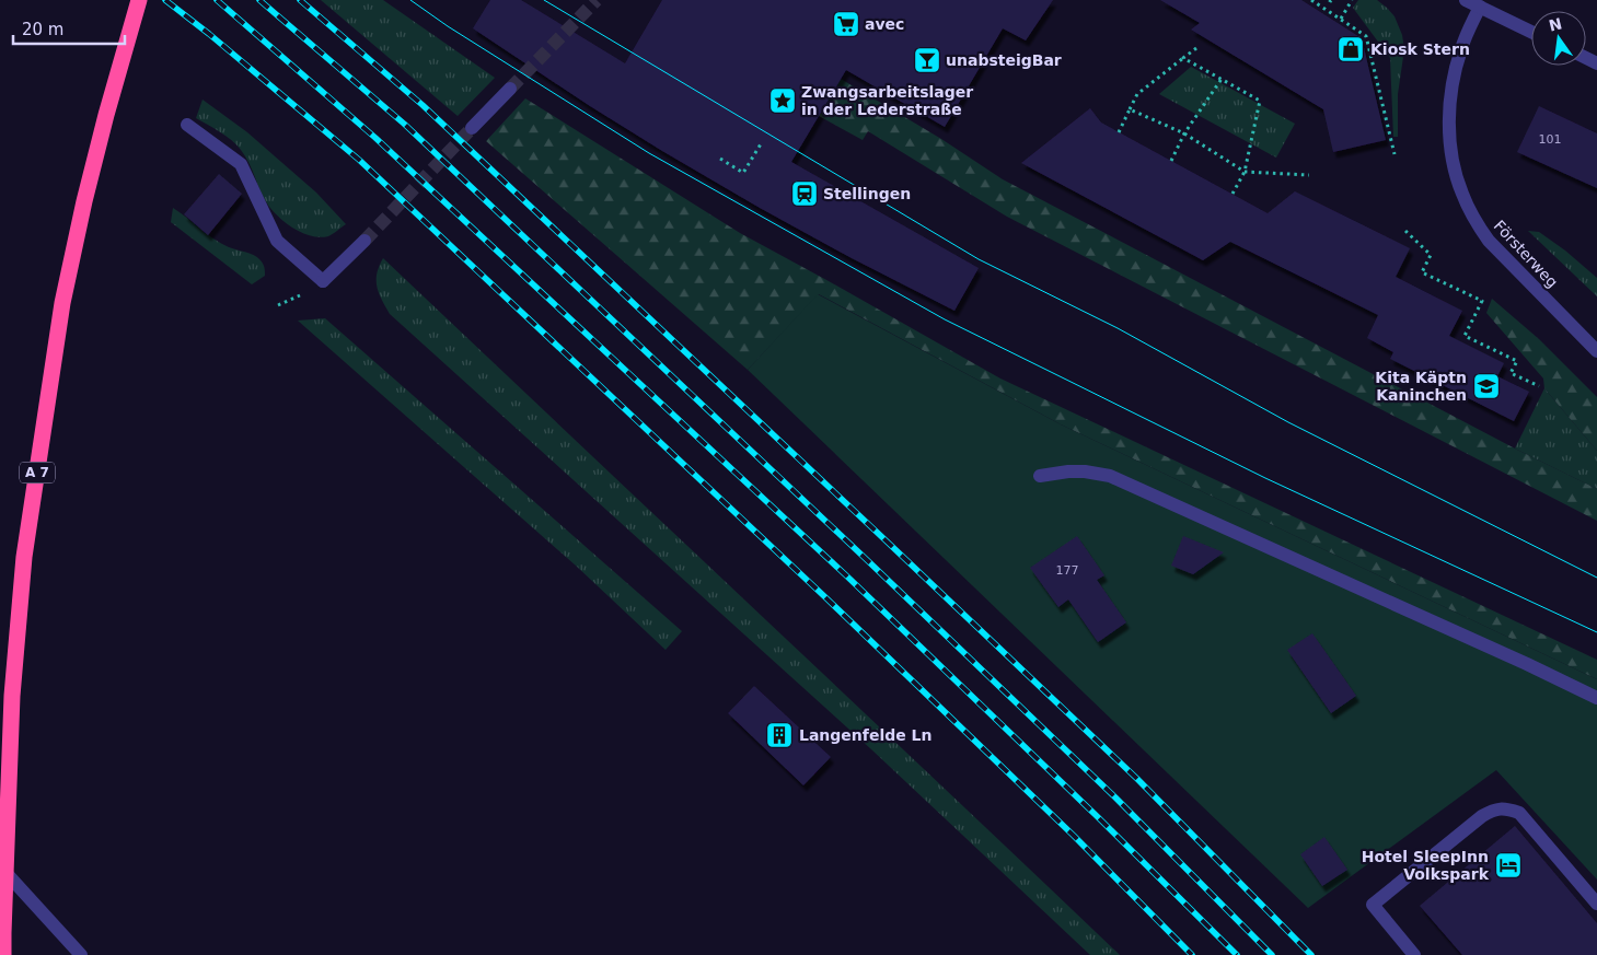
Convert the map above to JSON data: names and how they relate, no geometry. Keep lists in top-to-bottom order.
{
  "streets": {
    "highway": ["A 7"],
    "street": ["Försterweg"]
  },
  "places": {
    "supermarket": ["avec"],
    "shop": ["Kiosk Stern"],
    "bar": ["unabsteigBar"],
    "place": ["Zwangsarbeitslager in der Lederstraße"],
    "station": ["Stellingen"],
    "school or university": ["Kita Käptn Kaninchen"],
    "building": ["Langenfelde Ln"],
    "hotel": ["Hotel SleepInn Volkspark"]
  },
  "house_numbers": ["101", "177"],
  "scale_bar": "20 m",
  "north": "top"
}
